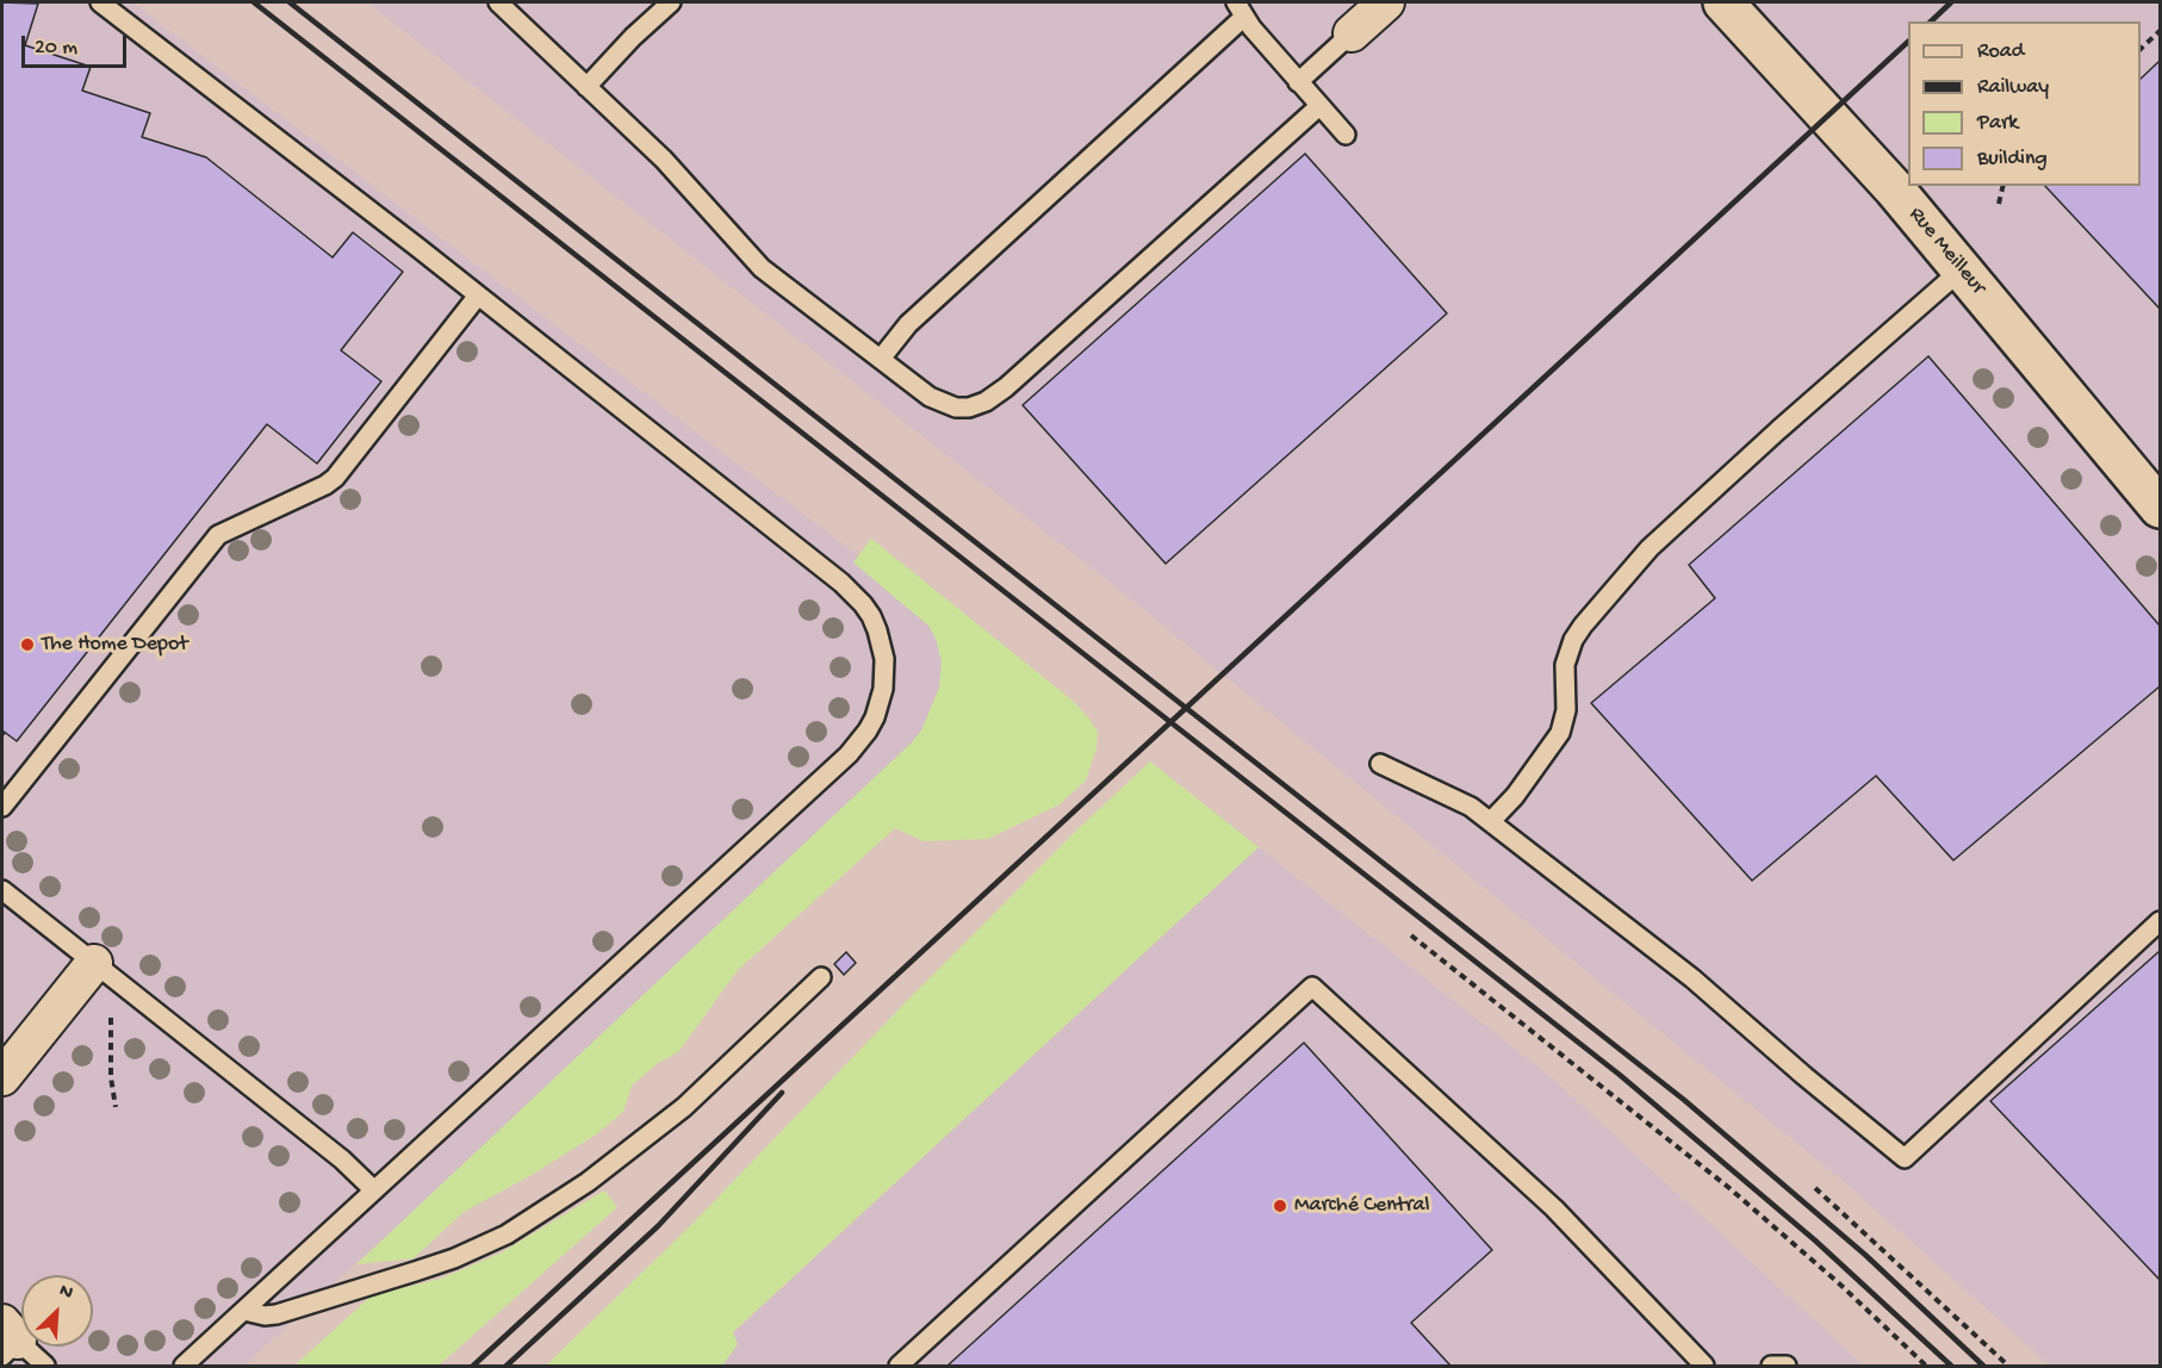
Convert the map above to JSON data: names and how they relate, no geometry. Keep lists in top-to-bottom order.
{
  "streets": {
    "street": ["Rue Meilleur"]
  },
  "places": ["The Home Depot", "Marché Central"],
  "legend": [
    "Road",
    "Railway",
    "Park",
    "Building"
  ],
  "scale_bar": "20 m",
  "north": "top right"
}
